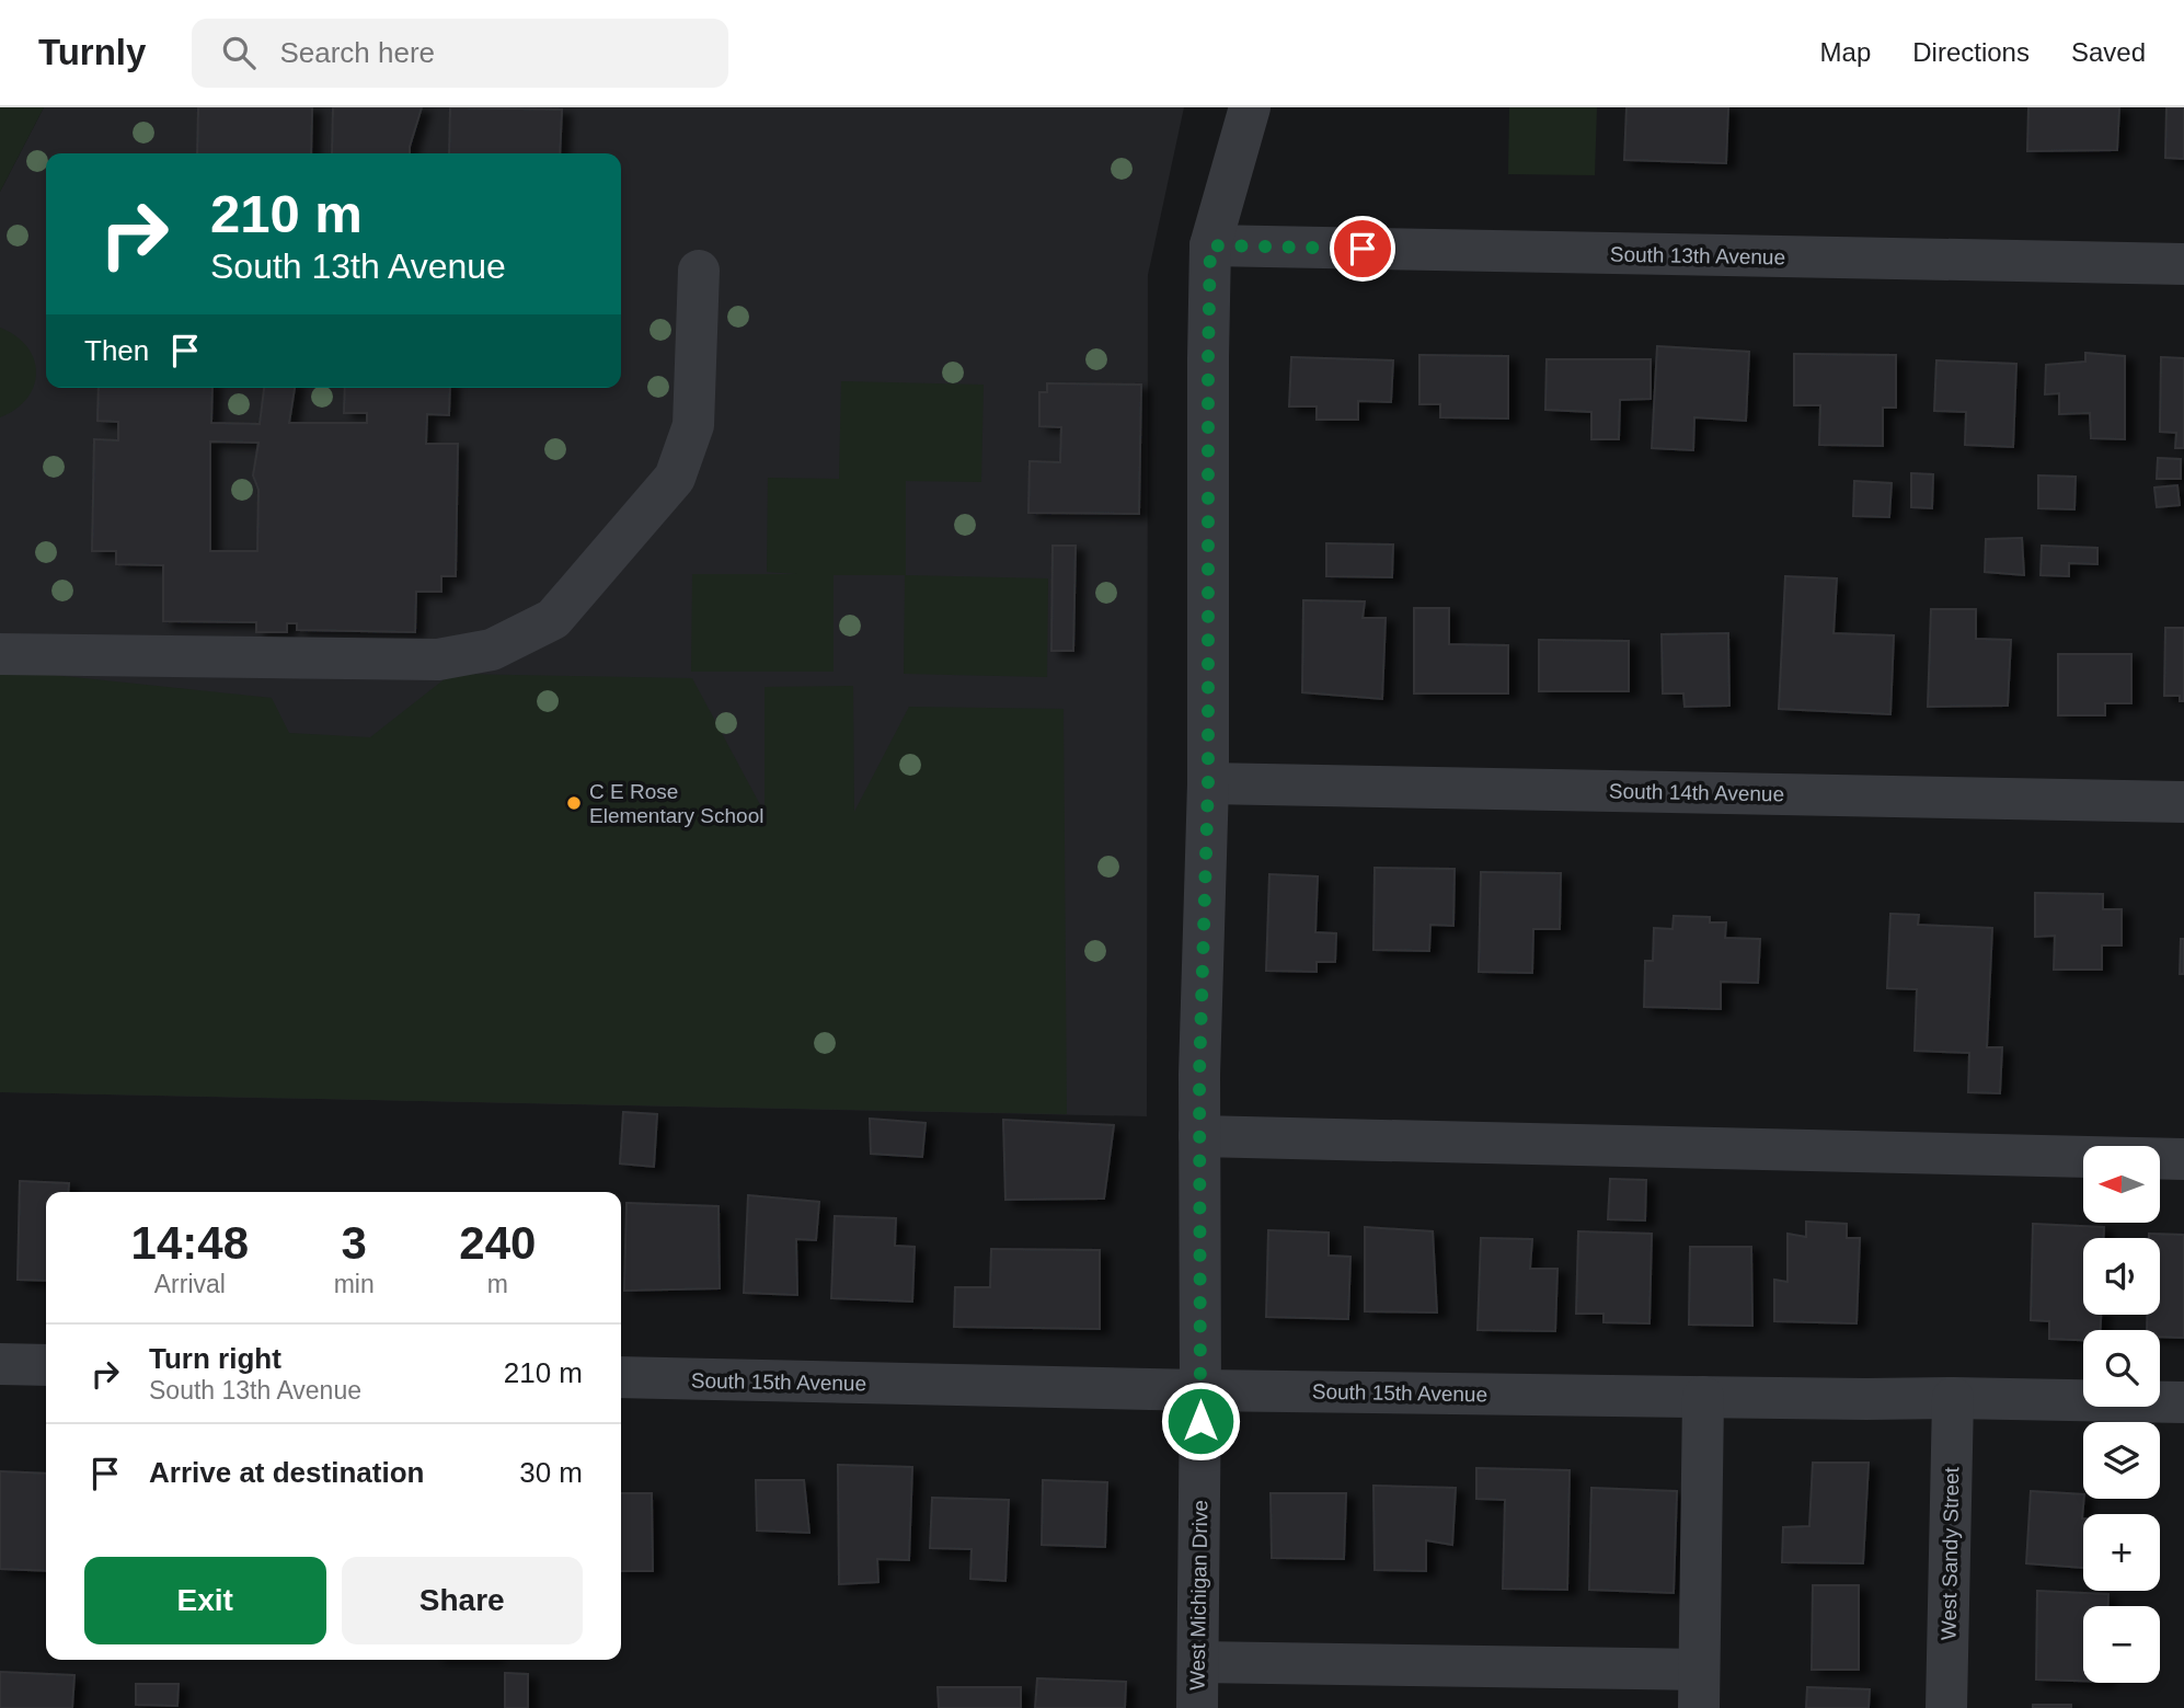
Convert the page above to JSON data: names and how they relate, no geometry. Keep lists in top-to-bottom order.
{
  "streets": {
    "street": [
      "South 13th Avenue",
      "South 14th Avenue",
      "South 15th Avenue",
      "West Sandy Street",
      "West Michigan Drive"
    ]
  },
  "crossings": [
    ["South 13th Avenue", "West Michigan Drive"],
    ["South 14th Avenue", "West Michigan Drive"],
    ["South 15th Avenue", "West Sandy Street"],
    ["South 15th Avenue", "West Michigan Drive"]
  ],
  "places": ["C E Rose Elementary School"],
  "north": "left",
  "page": {
    "header": "Turnly",
    "search": "Search here",
    "nav": ["Map", "Directions", "Saved"],
    "turn": ["210 m", "South 13th Avenue"],
    "then": "Then",
    "map_buttons": ["+", "−"],
    "eta": [
      "14:48",
      "Arrival",
      "3",
      "min",
      "240",
      "m"
    ],
    "list": [
      {
        "name": "Turn right",
        "note": "South 13th Avenue",
        "value": "210 m"
      },
      {
        "name": "Arrive at destination",
        "value": "30 m"
      }
    ],
    "buttons": ["Exit", "Share"]
  }
}
